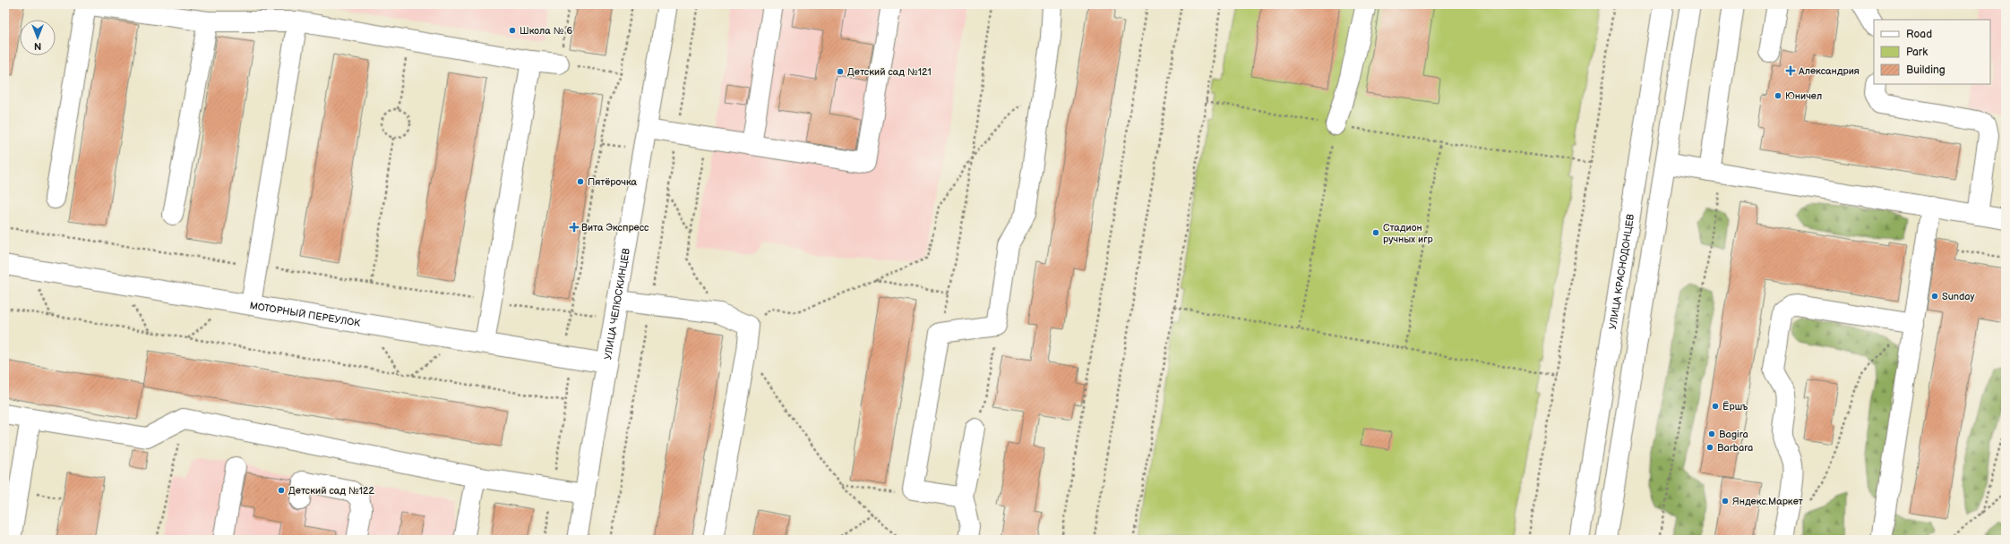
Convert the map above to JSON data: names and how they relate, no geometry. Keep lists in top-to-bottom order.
{
  "streets": {
    "street": ["УЛИЦА КРАСНОДОНЦЕВ", "УЛИЦА ЧЕЛЮСКИНЦЕВ", "МОТОРНЫЙ ПЕРЕУЛОК"]
  },
  "crossings": [
    ["УЛИЦА ЧЕЛЮСКИНЦЕВ", "МОТОРНЫЙ ПЕРЕУЛОК"]
  ],
  "places": {
    "other": [
      "Школа № 6",
      "Детский сад №121",
      "Юничел",
      "Пятёрочка",
      "Стадион ручных игр",
      "Sunday",
      "Ёршъ",
      "Bagira",
      "Barbara",
      "Детский сад №122",
      "Яндекс.Маркет"
    ],
    "health": ["Александрия", "Вита Экспресс"]
  },
  "legend": ["Road", "Park", "Building"],
  "north": "bottom"
}
